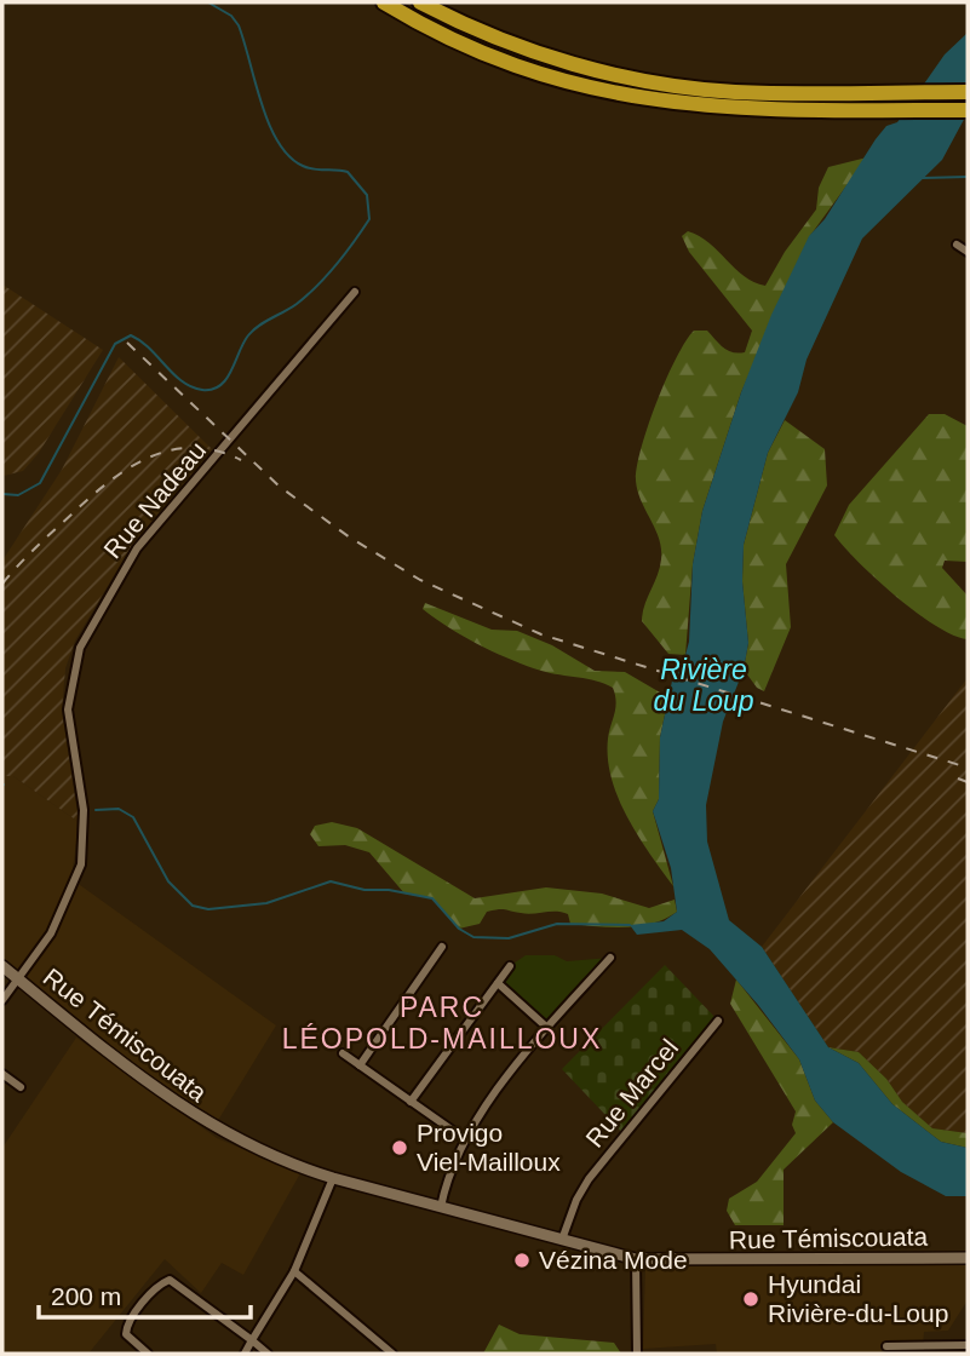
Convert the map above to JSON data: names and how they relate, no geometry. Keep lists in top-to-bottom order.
{
  "streets": {
    "main road": ["Rue Témiscouata"],
    "street": ["Rue Nadeau", "Rue Marcel"]
  },
  "crossings": [
    ["Rue Nadeau", "Rue Témiscouata"],
    ["Rue Témiscouata", "Rue Marcel"]
  ],
  "districts": ["PARC LÉOPOLD-MAILLOUX"],
  "water": ["Rivière du Loup"],
  "places": ["Provigo Viel-Mailloux", "Vézina Mode", "Hyundai Rivière-du-Loup"],
  "scale_bar": "200 m"
}
